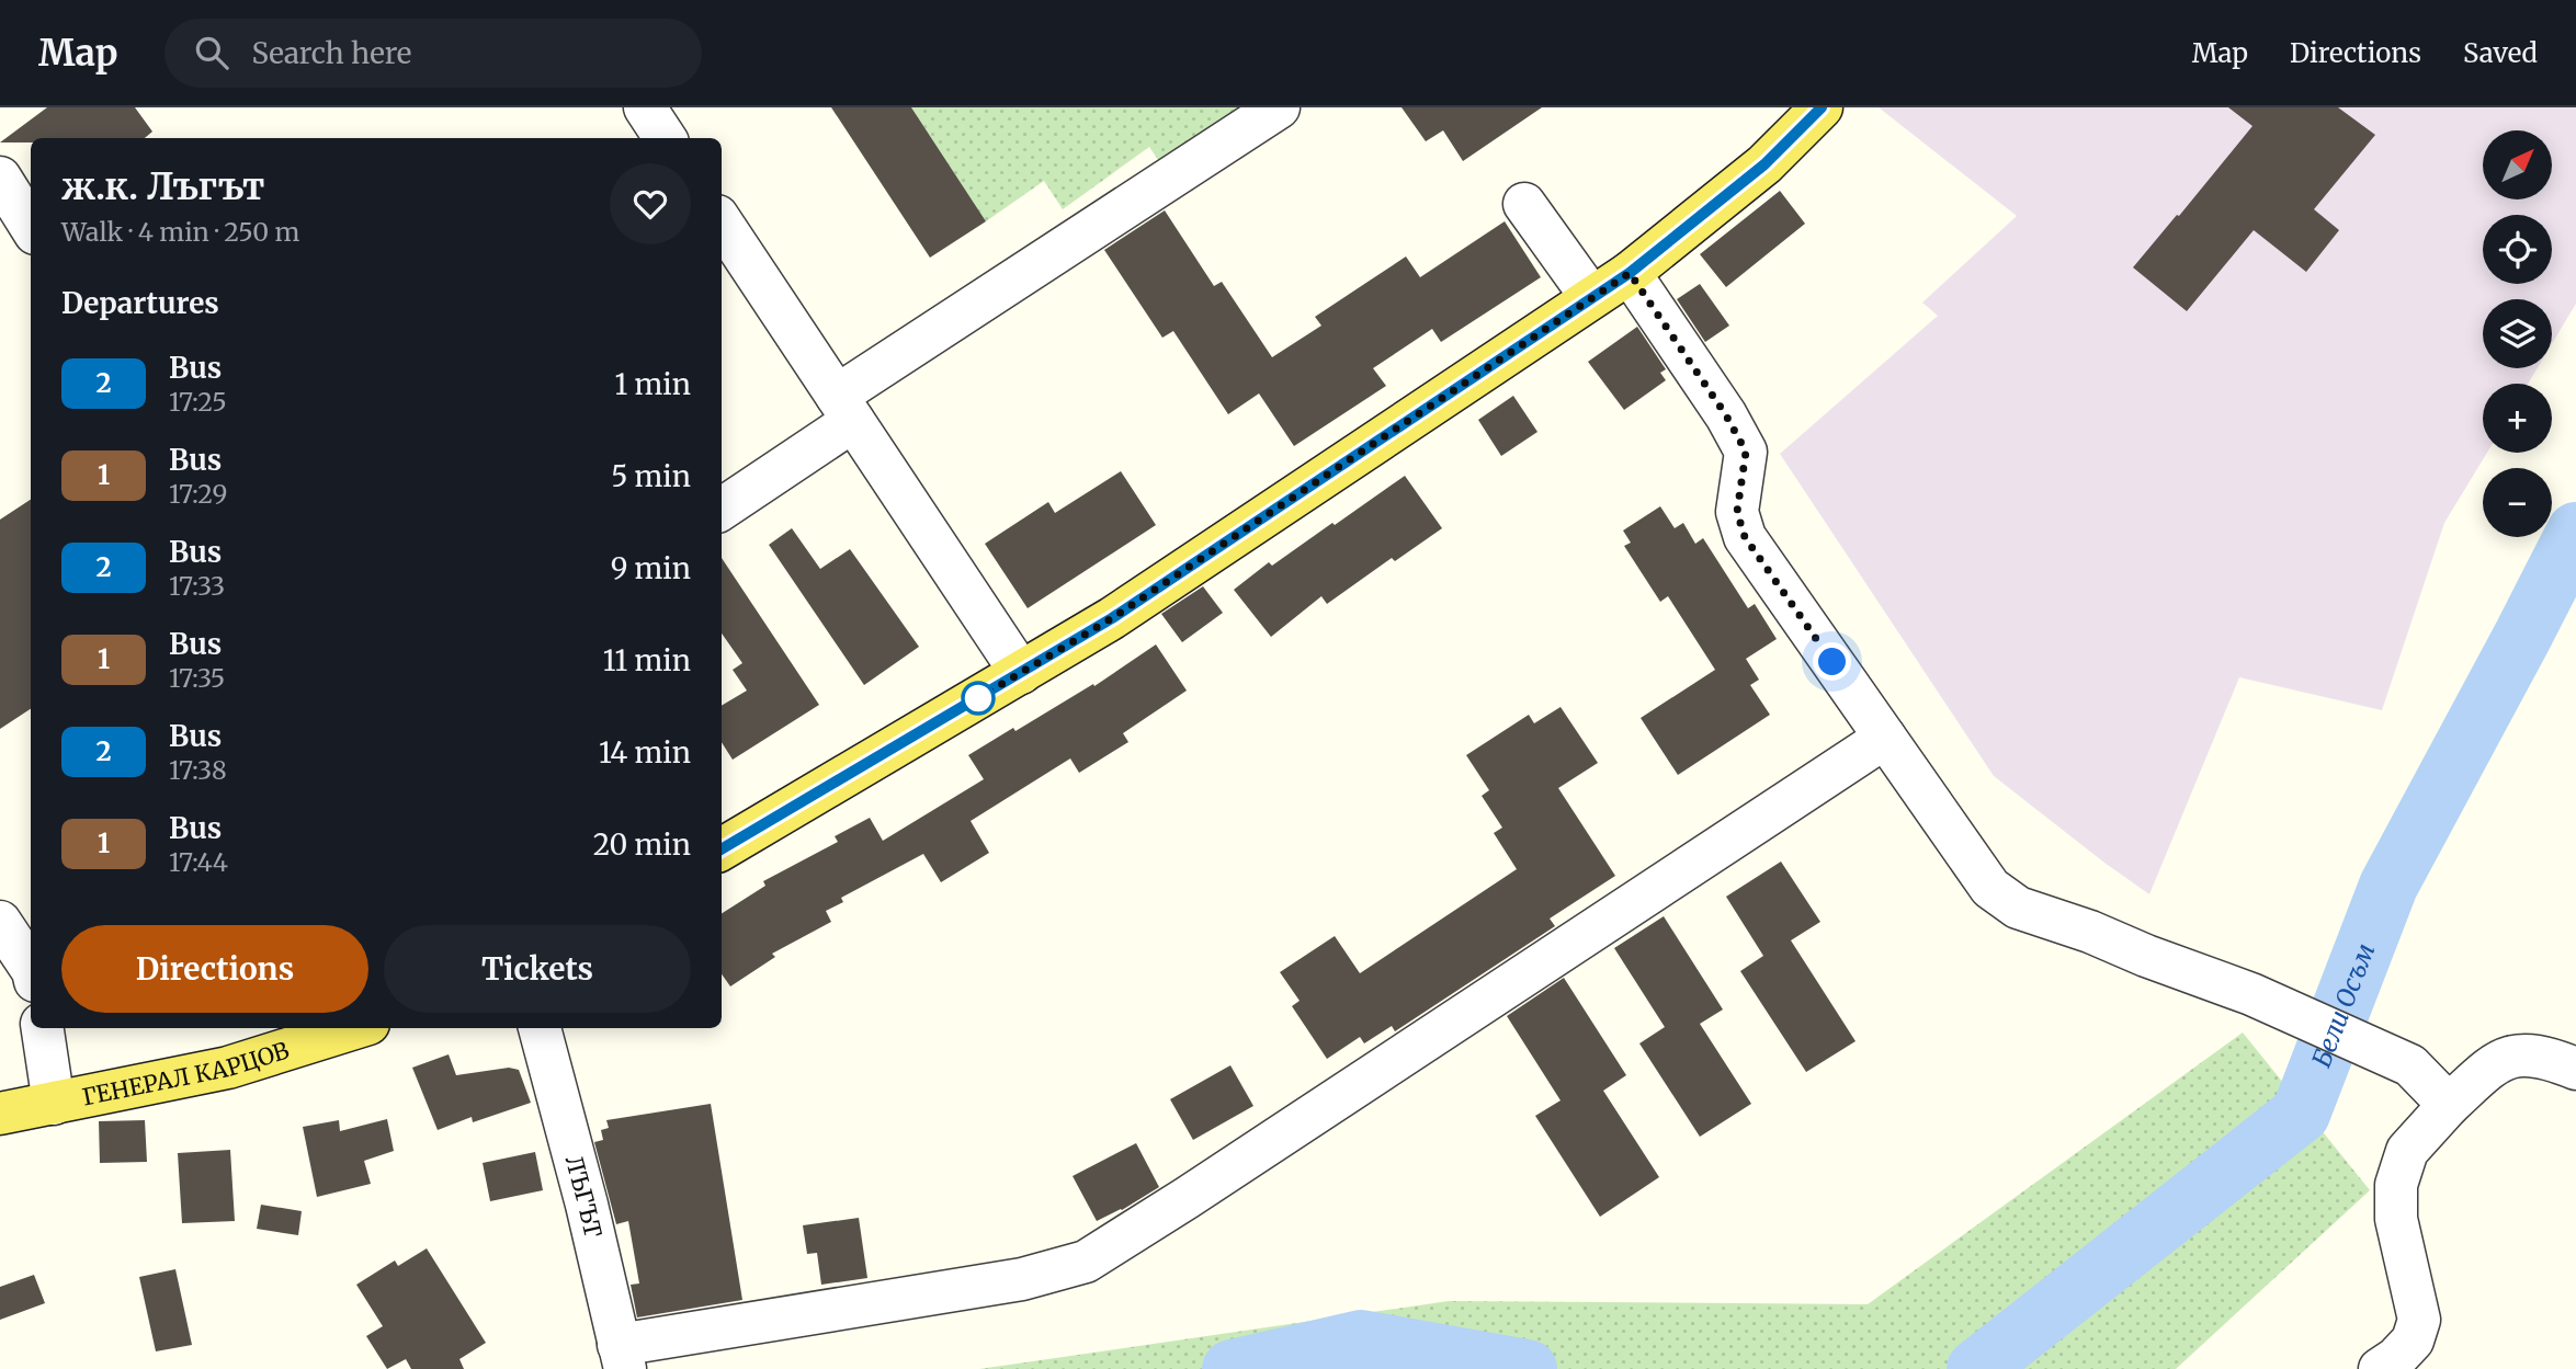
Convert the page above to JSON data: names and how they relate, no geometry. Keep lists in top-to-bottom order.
{
  "streets": {
    "main road": ["ГЕНЕРАЛ КАРЦОВ"],
    "street": ["ЛЪГЪТ"]
  },
  "water": ["Бели Осъм"],
  "lines": ["bus line 2"],
  "north": "top right",
  "page": {
    "header": "Map",
    "search": "Search here",
    "nav": ["Map", "Directions", "Saved"],
    "map_buttons": ["+", "−"],
    "heading": [
      ["ж.к. Лъгът", "Walk · 4 min · 250 m"],
      "Departures"
    ],
    "list": [
      {
        "mark": "2",
        "name": "Bus",
        "note": "17:25",
        "value": "1 min"
      },
      {
        "mark": "1",
        "name": "Bus",
        "note": "17:29",
        "value": "5 min"
      },
      {
        "mark": "2",
        "name": "Bus",
        "note": "17:33",
        "value": "9 min"
      },
      {
        "mark": "1",
        "name": "Bus",
        "note": "17:35",
        "value": "11 min"
      },
      {
        "mark": "2",
        "name": "Bus",
        "note": "17:38",
        "value": "14 min"
      },
      {
        "mark": "1",
        "name": "Bus",
        "note": "17:44",
        "value": "20 min"
      }
    ],
    "buttons": ["Directions", "Tickets"]
  }
}
